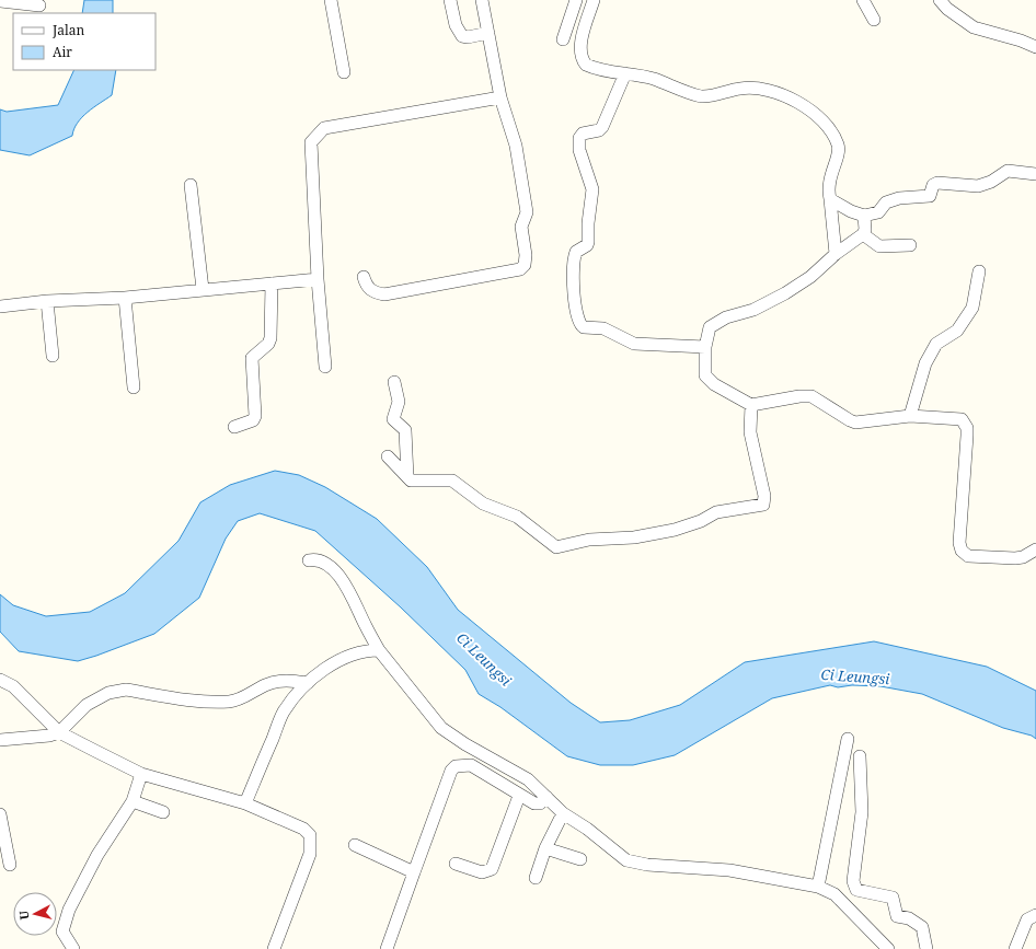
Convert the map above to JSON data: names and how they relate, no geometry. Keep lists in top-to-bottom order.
{
  "water": ["Ci Leungsi"],
  "legend": ["Jalan", "Air"],
  "north": "left"
}
